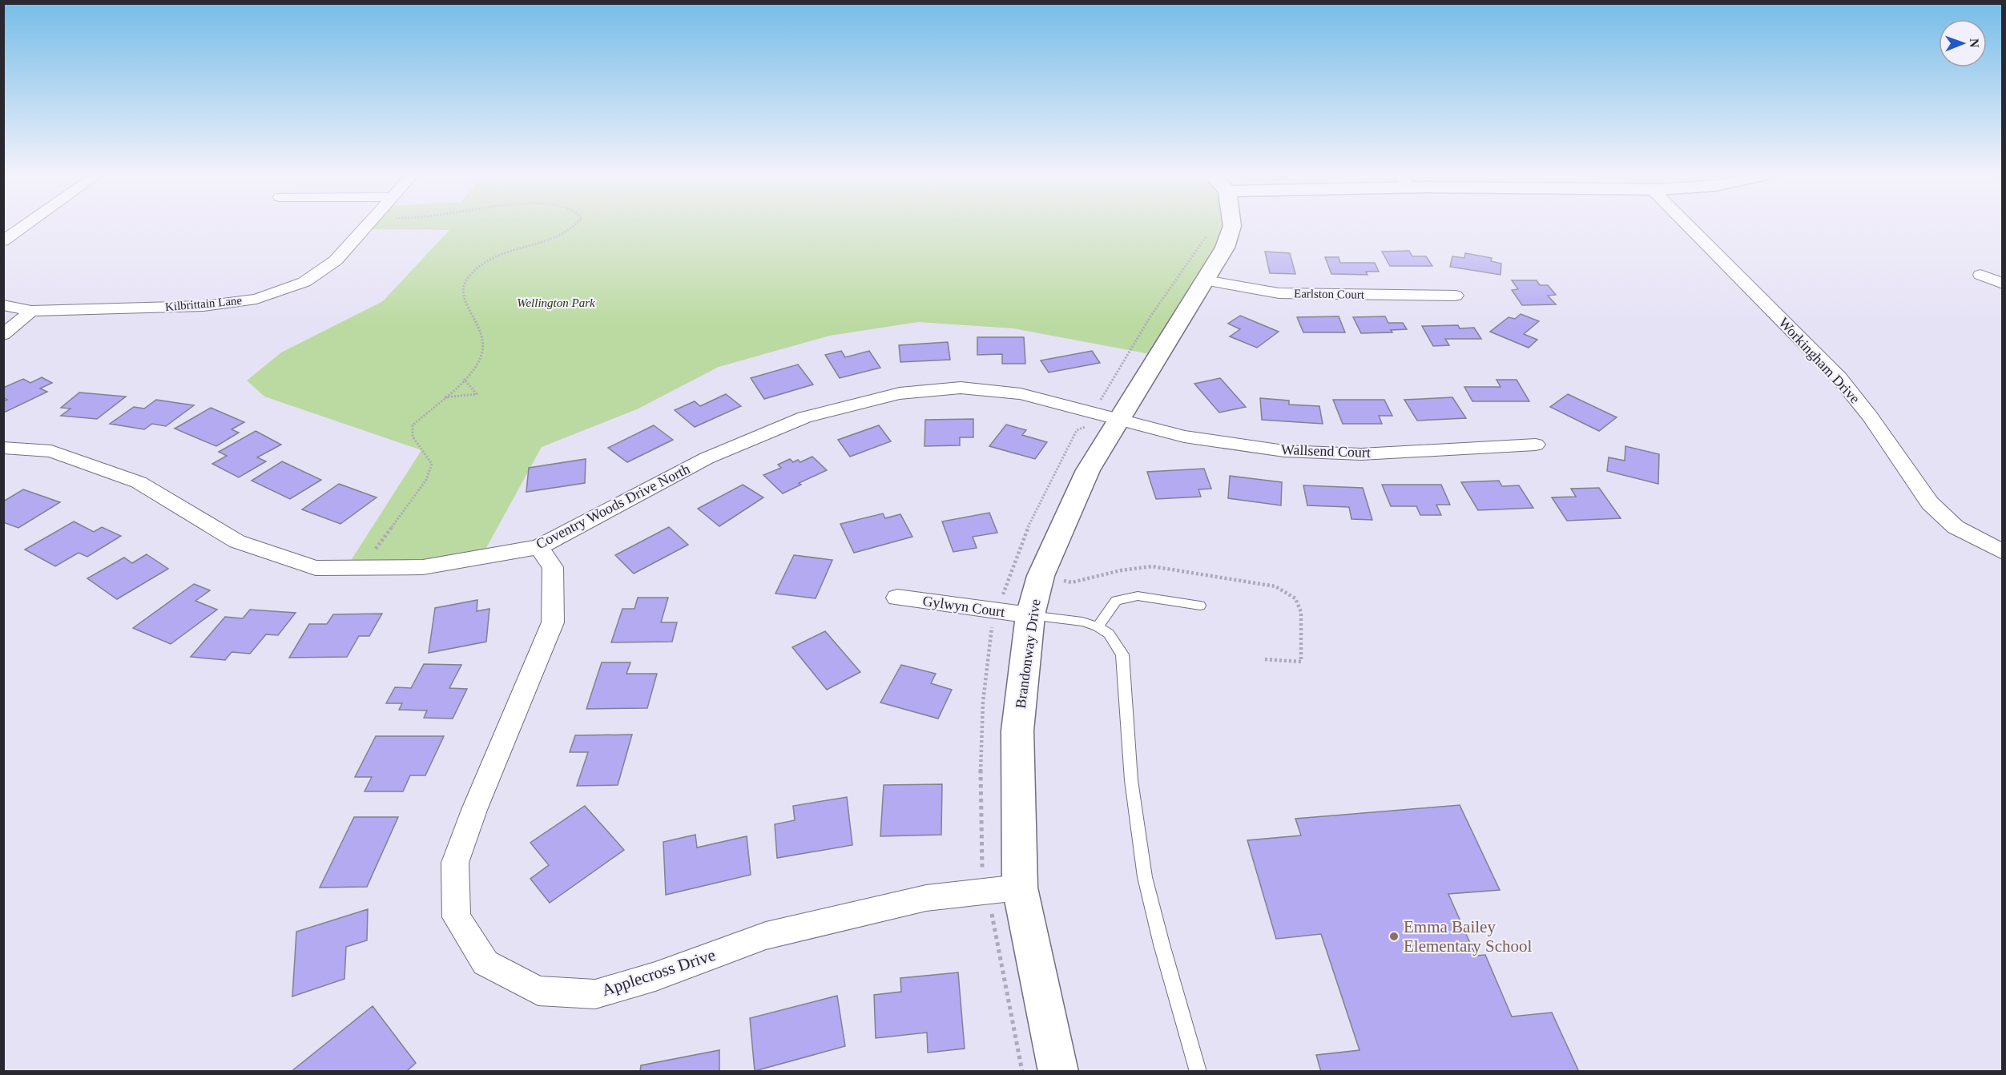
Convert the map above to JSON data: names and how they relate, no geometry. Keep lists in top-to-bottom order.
{
  "streets": {
    "street": [
      "Earlston Court",
      "Kilbrittain Lane",
      "Workingham Drive",
      "Wallsend Court",
      "Coventry Woods Drive North",
      "Gylwyn Court",
      "Brandonway Drive",
      "Applecross Drive"
    ]
  },
  "crossings": [
    ["Earlston Court", "Brandonway Drive"],
    ["Wallsend Court", "Coventry Woods Drive North"],
    ["Wallsend Court", "Brandonway Drive"],
    ["Coventry Woods Drive North", "Brandonway Drive"],
    ["Coventry Woods Drive North", "Applecross Drive"],
    ["Gylwyn Court", "Brandonway Drive"],
    ["Brandonway Drive", "Applecross Drive"]
  ],
  "parks": ["Wellington Park"],
  "places": ["Emma Bailey Elementary School"],
  "north": "right"
}
